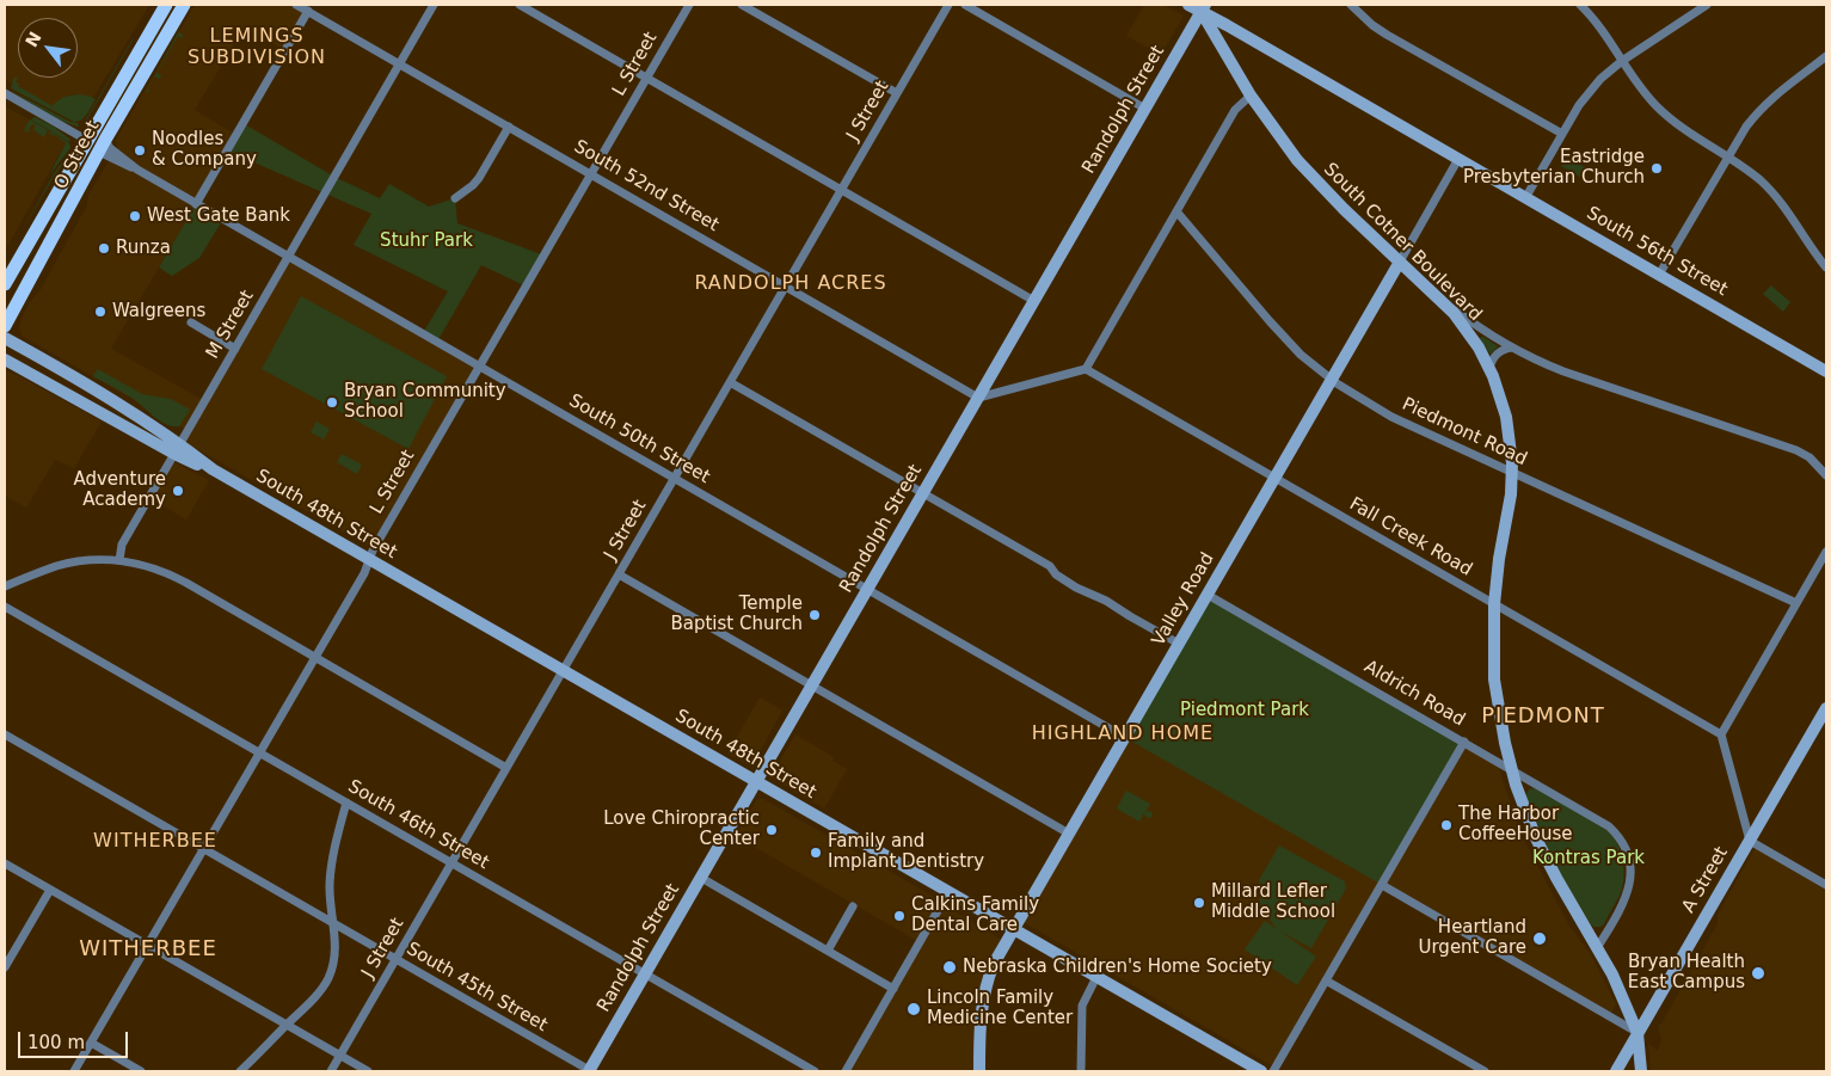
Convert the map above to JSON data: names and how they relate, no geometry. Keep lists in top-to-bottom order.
{
  "streets": {
    "main road": [
      "Randolph Street",
      "O Street",
      "South Cotner Boulevard",
      "South 56th Street",
      "South 48th Street",
      "Valley Road",
      "A Street"
    ],
    "street": [
      "L Street",
      "J Street",
      "South 52nd Street",
      "M Street",
      "Piedmont Road",
      "South 50th Street",
      "Fall Creek Road",
      "Aldrich Road",
      "South 46th Street",
      "South 45th Street"
    ]
  },
  "crossings": [
    ["L Street", "South 52nd Street"],
    ["L Street", "South 50th Street"],
    ["L Street", "South 48th Street"],
    ["L Street", "South 46th Street"],
    ["L Street", "South 45th Street"],
    ["Randolph Street", "South 52nd Street"],
    ["Randolph Street", "South Cotner Boulevard"],
    ["Randolph Street", "South 56th Street"],
    ["Randolph Street", "South 50th Street"],
    ["Randolph Street", "South 48th Street"],
    ["Randolph Street", "South 46th Street"],
    ["Randolph Street", "South 45th Street"],
    ["J Street", "South 52nd Street"],
    ["J Street", "South 50th Street"],
    ["J Street", "South 48th Street"],
    ["J Street", "South 46th Street"],
    ["J Street", "South 45th Street"],
    ["O Street", "South 50th Street"],
    ["South 52nd Street", "M Street"],
    ["South Cotner Boulevard", "South 56th Street"],
    ["South Cotner Boulevard", "Piedmont Road"],
    ["South Cotner Boulevard", "Fall Creek Road"],
    ["South Cotner Boulevard", "Valley Road"],
    ["South Cotner Boulevard", "Aldrich Road"],
    ["South Cotner Boulevard", "A Street"],
    ["South 56th Street", "Valley Road"],
    ["M Street", "South 50th Street"],
    ["M Street", "South 48th Street"],
    ["Piedmont Road", "Valley Road"],
    ["South 50th Street", "Valley Road"],
    ["South 48th Street", "Valley Road"],
    ["Fall Creek Road", "Valley Road"],
    ["Valley Road", "Aldrich Road"]
  ],
  "districts": [
    "LEMINGS SUBDIVISION",
    "RANDOLPH ACRES",
    "PIEDMONT",
    "HIGHLAND HOME",
    "WITHERBEE",
    "WITHERBEE"
  ],
  "parks": ["Stuhr Park", "Piedmont Park", "Kontras Park"],
  "places": [
    "Noodles & Company",
    "Eastridge Presbyterian Church",
    "West Gate Bank",
    "Runza",
    "Walgreens",
    "Bryan Community School",
    "Adventure Academy",
    "Temple Baptist Church",
    "The Harbor CoffeeHouse",
    "Love Chiropractic Center",
    "Family and Implant Dentistry",
    "Millard Lefler Middle School",
    "Calkins Family Dental Care",
    "Heartland Urgent Care",
    "Nebraska Children's Home Society",
    "Bryan Health East Campus",
    "Lincoln Family Medicine Center"
  ],
  "scale_bar": "100 m",
  "north": "top left"
}
